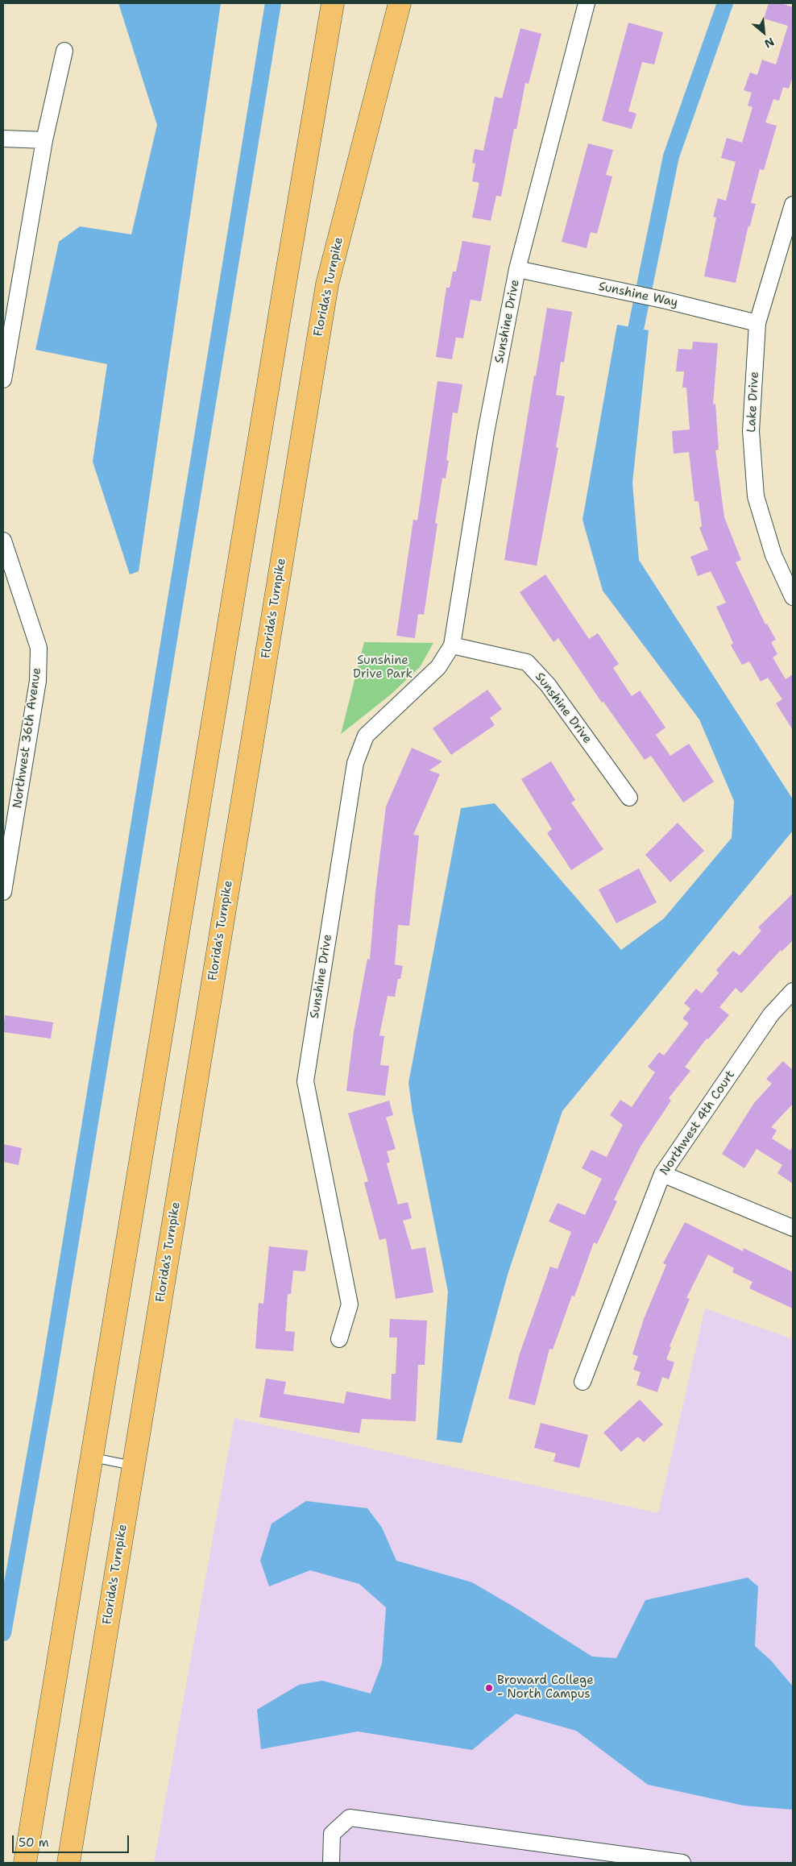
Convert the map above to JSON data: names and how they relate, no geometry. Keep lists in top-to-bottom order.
{
  "streets": {
    "highway": ["Florida's Turnpike"],
    "street": [
      "Sunshine Way",
      "Sunshine Drive",
      "Lake Drive",
      "Northwest 36th Avenue",
      "Northwest 4th Court"
    ]
  },
  "crossings": [
    ["Sunshine Way", "Sunshine Drive"],
    ["Sunshine Way", "Lake Drive"]
  ],
  "parks": ["Sunshine Drive Park"],
  "places": ["Broward College - North Campus"],
  "scale_bar": "50 m",
  "north": "bottom right"
}
